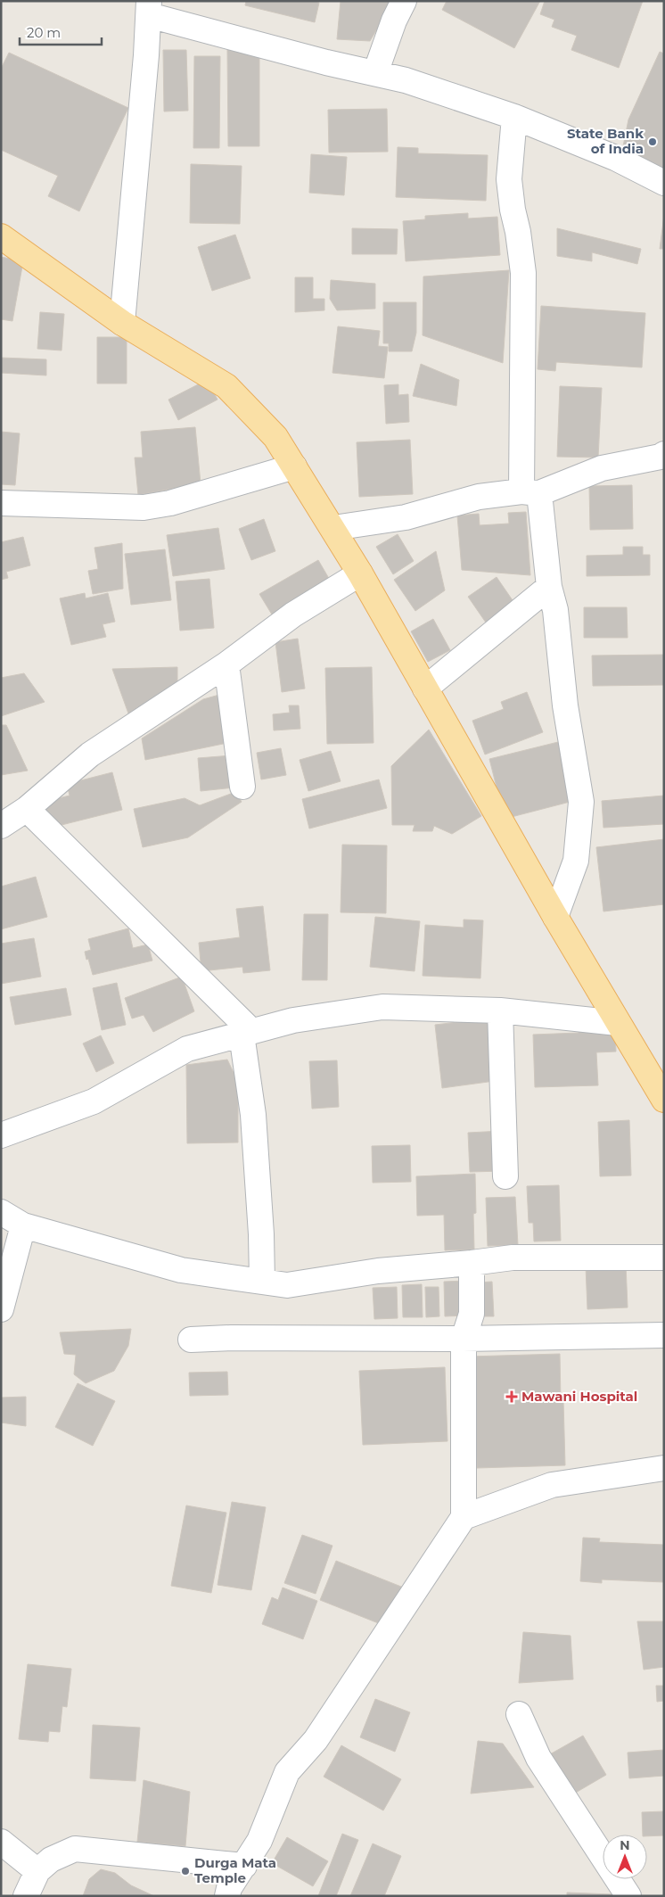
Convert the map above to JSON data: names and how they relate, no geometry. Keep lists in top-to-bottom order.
{
  "places": {
    "other": ["State Bank of India", "Durga Mata Temple"],
    "health": ["Mawani Hospital"]
  },
  "scale_bar": "20 m",
  "north": "top"
}
